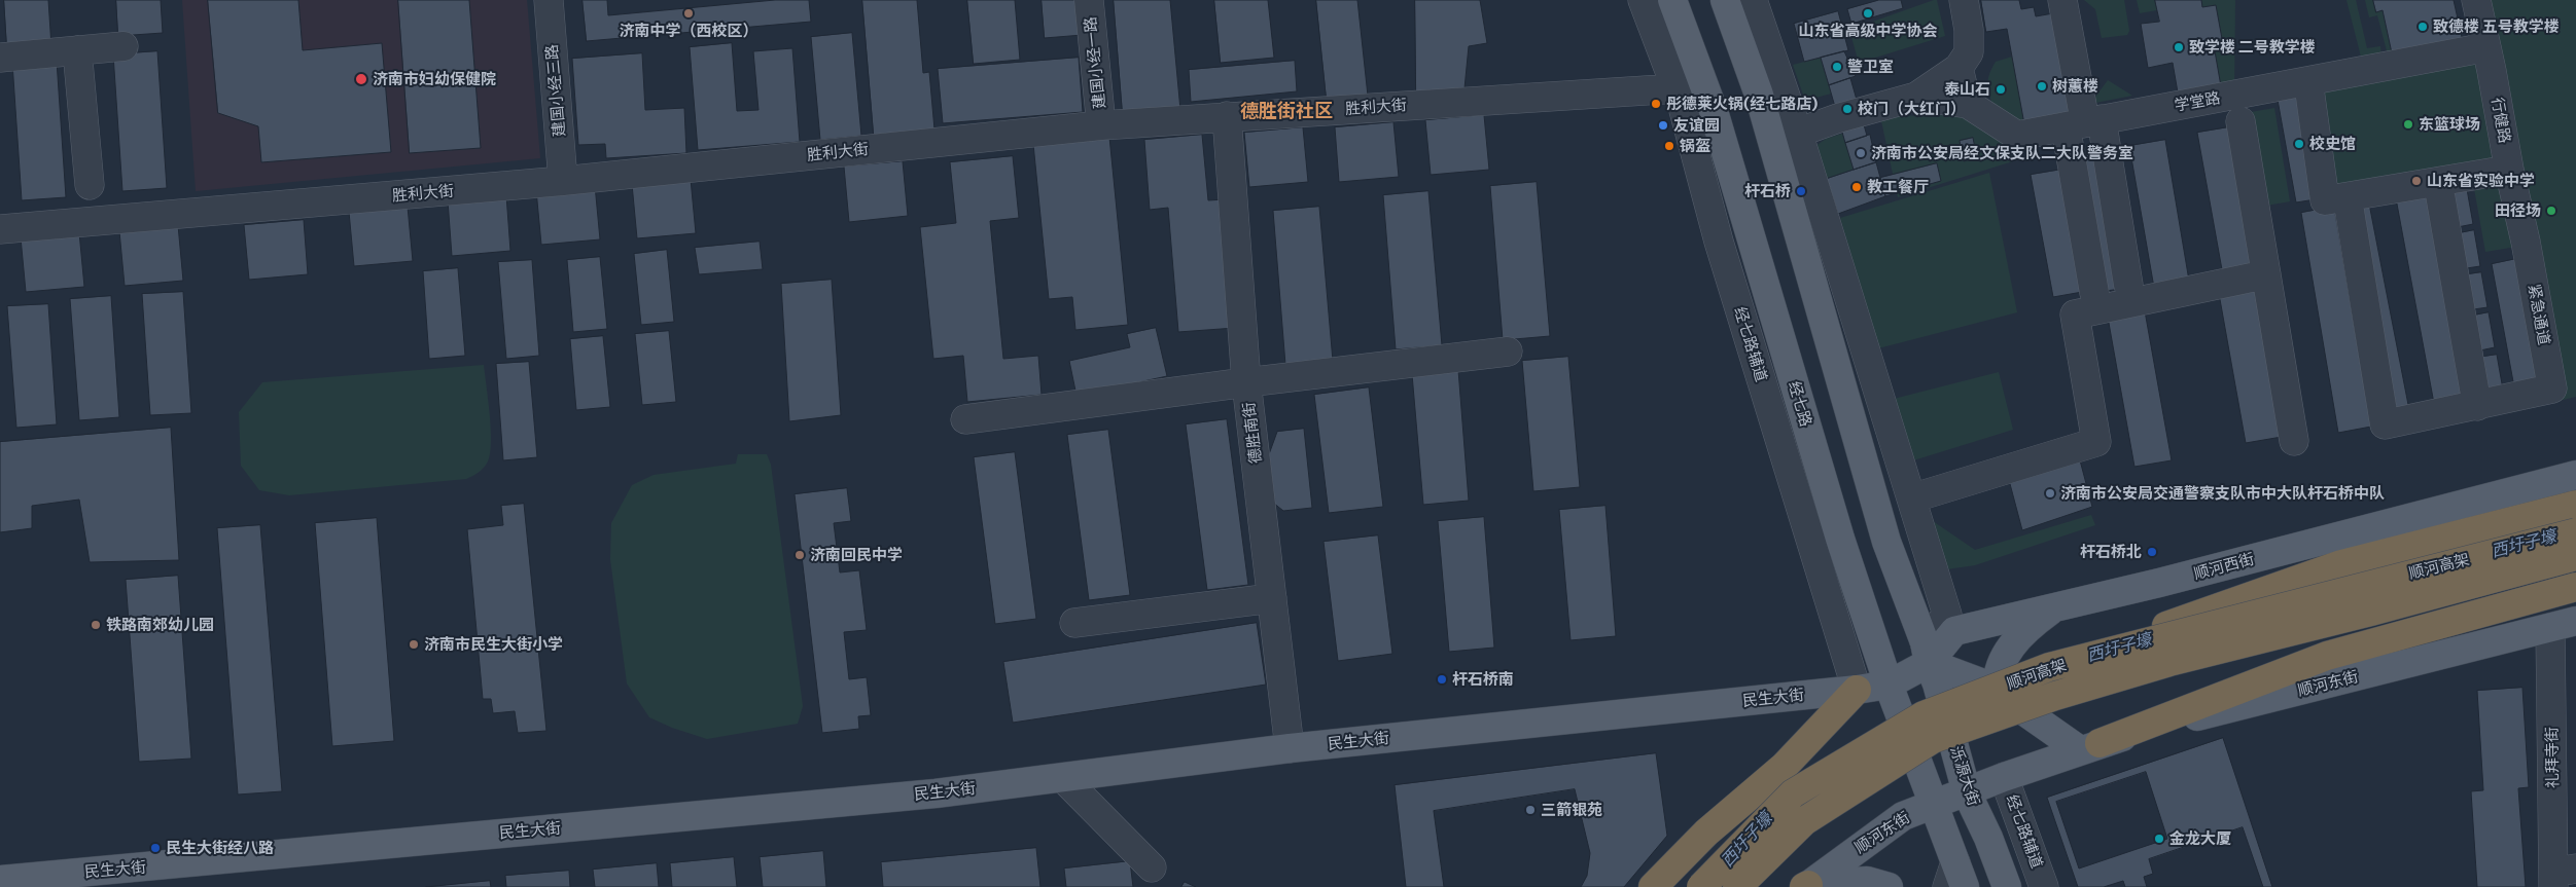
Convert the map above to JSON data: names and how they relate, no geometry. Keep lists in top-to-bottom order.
{
  "streets": {
    "highway": ["顺河高架"],
    "main road": [
      "经七路",
      "顺河西街",
      "顺河东街",
      "民生大街",
      "泺源大街"
    ],
    "street": [
      "建国小经一路",
      "建国小经三路",
      "学堂路",
      "胜利大街",
      "行健路",
      "紧急通道",
      "经七路辅道",
      "德胜南街",
      "礼拜寺街"
    ]
  },
  "crossings": [
    ["建国小经一路", "胜利大街"],
    ["建国小经三路", "胜利大街"],
    ["学堂路", "行健路"],
    ["胜利大街", "经七路辅道"],
    ["胜利大街", "德胜南街"],
    ["行健路", "紧急通道"],
    ["经七路辅道", "顺河东街"],
    ["经七路辅道", "民生大街"],
    ["经七路", "顺河西街"],
    ["经七路", "顺河东街"],
    ["经七路", "民生大街"],
    ["德胜南街", "民生大街"],
    ["顺河西街", "民生大街"],
    ["顺河西街", "泺源大街"],
    ["顺河东街", "礼拜寺街"],
    ["顺河东街", "泺源大街"]
  ],
  "districts": ["德胜街社区"],
  "water": ["西圩子壕"],
  "places": [
    "济南中学（西校区）",
    "山东省高级中学协会",
    "致德楼 五号教学楼",
    "致学楼 二号教学楼",
    "警卫室",
    "济南市妇幼保健院",
    "树蕙楼",
    "泰山石",
    "彤德莱火锅(经七路店)",
    "校门（大红门）",
    "东篮球场",
    "友谊园",
    "校史馆",
    "锅盔",
    "济南市公安局经文保支队二大队警务室",
    "山东省实验中学",
    "教工餐厅",
    "杆石桥",
    "田径场",
    "济南市公安局交通警察支队市中大队杆石桥中队",
    "杆石桥北",
    "济南回民中学",
    "铁路南郊幼儿园",
    "济南市民生大街小学",
    "杆石桥南",
    "三箭银苑",
    "金龙大厦",
    "民生大街经八路"
  ]
}
